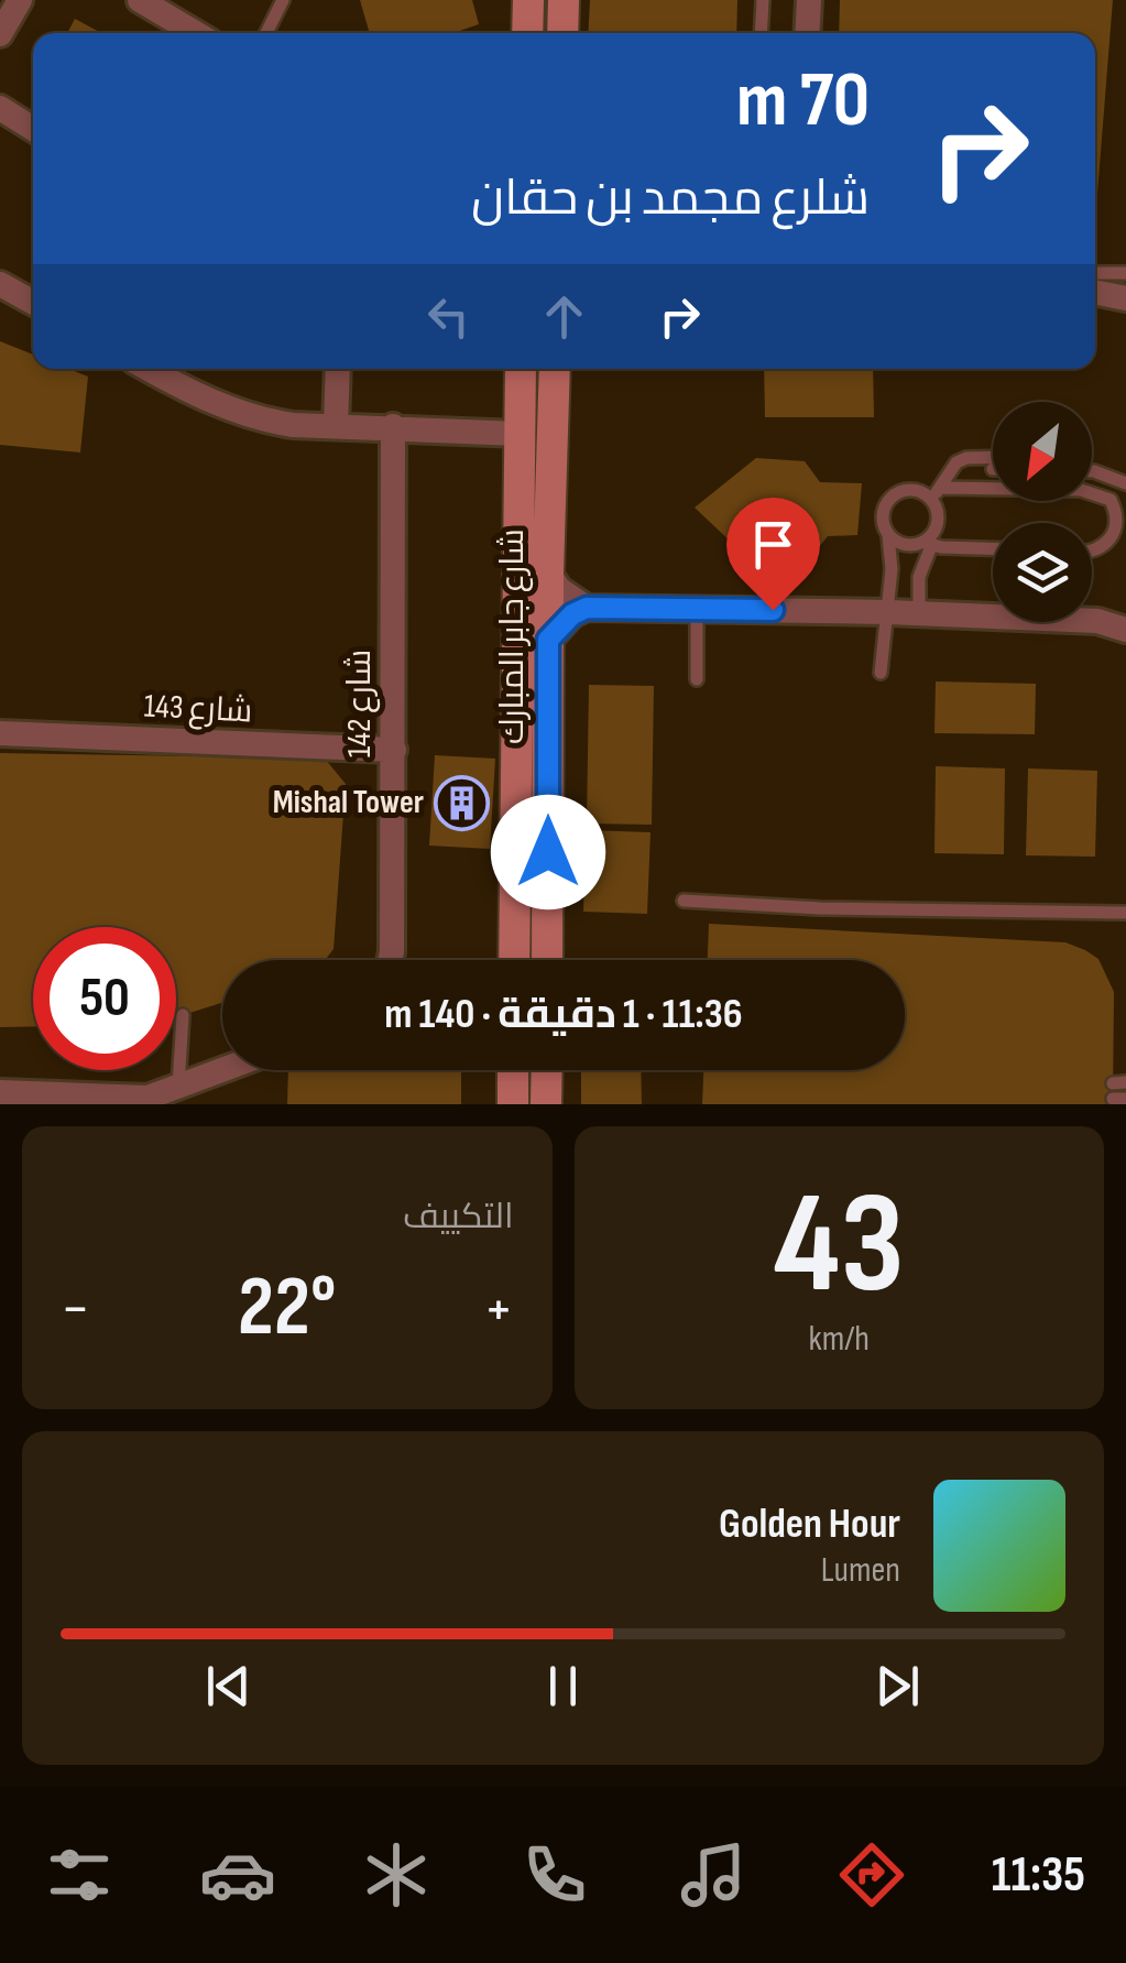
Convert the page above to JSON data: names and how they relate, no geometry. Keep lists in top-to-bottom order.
{
  "streets": {
    "main road": ["شارع جابر المبارك"],
    "street": ["شارع 142", "شارع 143"]
  },
  "crossings": [
    ["شارع 142", "شارع 143"]
  ],
  "places": {
    "building": ["Mishal Tower"]
  },
  "north": "bottom left",
  "page": {
    "turn": ["70 m", "شلرع مجمد بن حقان"],
    "limit": "50",
    "trip": "11:36 · 1 دقيقة · 140 m",
    "tile": [
      ["43", "km/h"],
      "التكييف"
    ],
    "heat": ["−", "22°", "+"],
    "song": ["Golden Hour", "Lumen"],
    "tabs": "11:35"
  }
}
